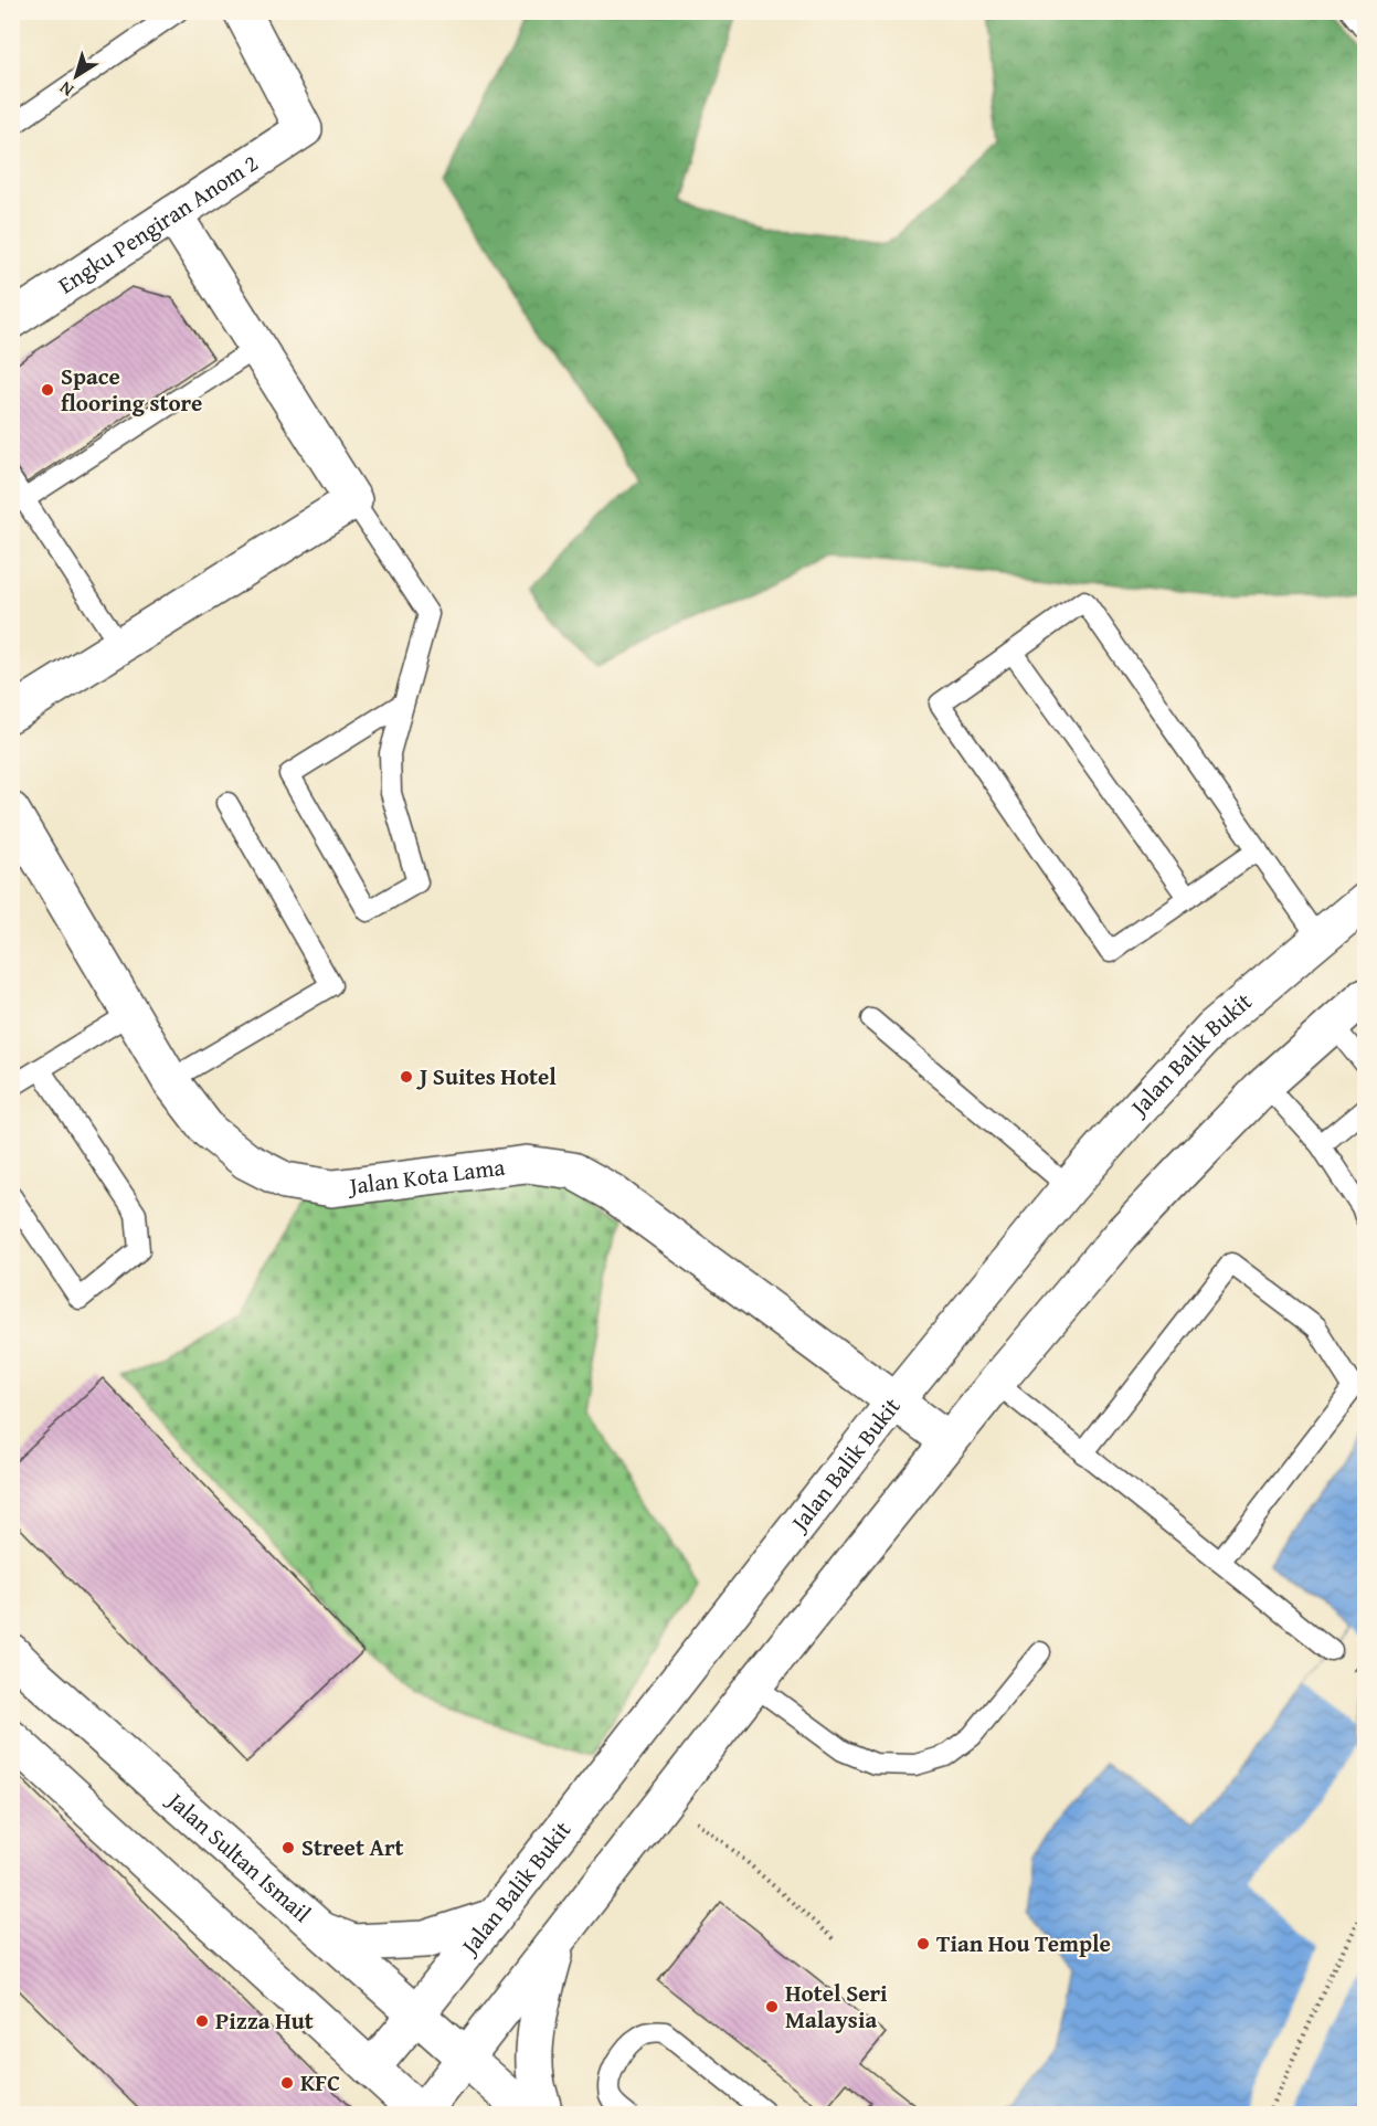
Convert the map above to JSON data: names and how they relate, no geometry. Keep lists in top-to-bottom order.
{
  "streets": {
    "main road": [
      "Engku Pengiran Anom 2",
      "Jalan Balik Bukit",
      "Jalan Kota Lama",
      "Jalan Sultan Ismail"
    ]
  },
  "crossings": [
    ["Jalan Balik Bukit", "Jalan Kota Lama"],
    ["Jalan Balik Bukit", "Jalan Sultan Ismail"]
  ],
  "places": [
    "Space flooring store",
    "J Suites Hotel",
    "Street Art",
    "Tian Hou Temple",
    "Hotel Seri Malaysia",
    "Pizza Hut",
    "KFC"
  ],
  "north": "bottom left"
}
